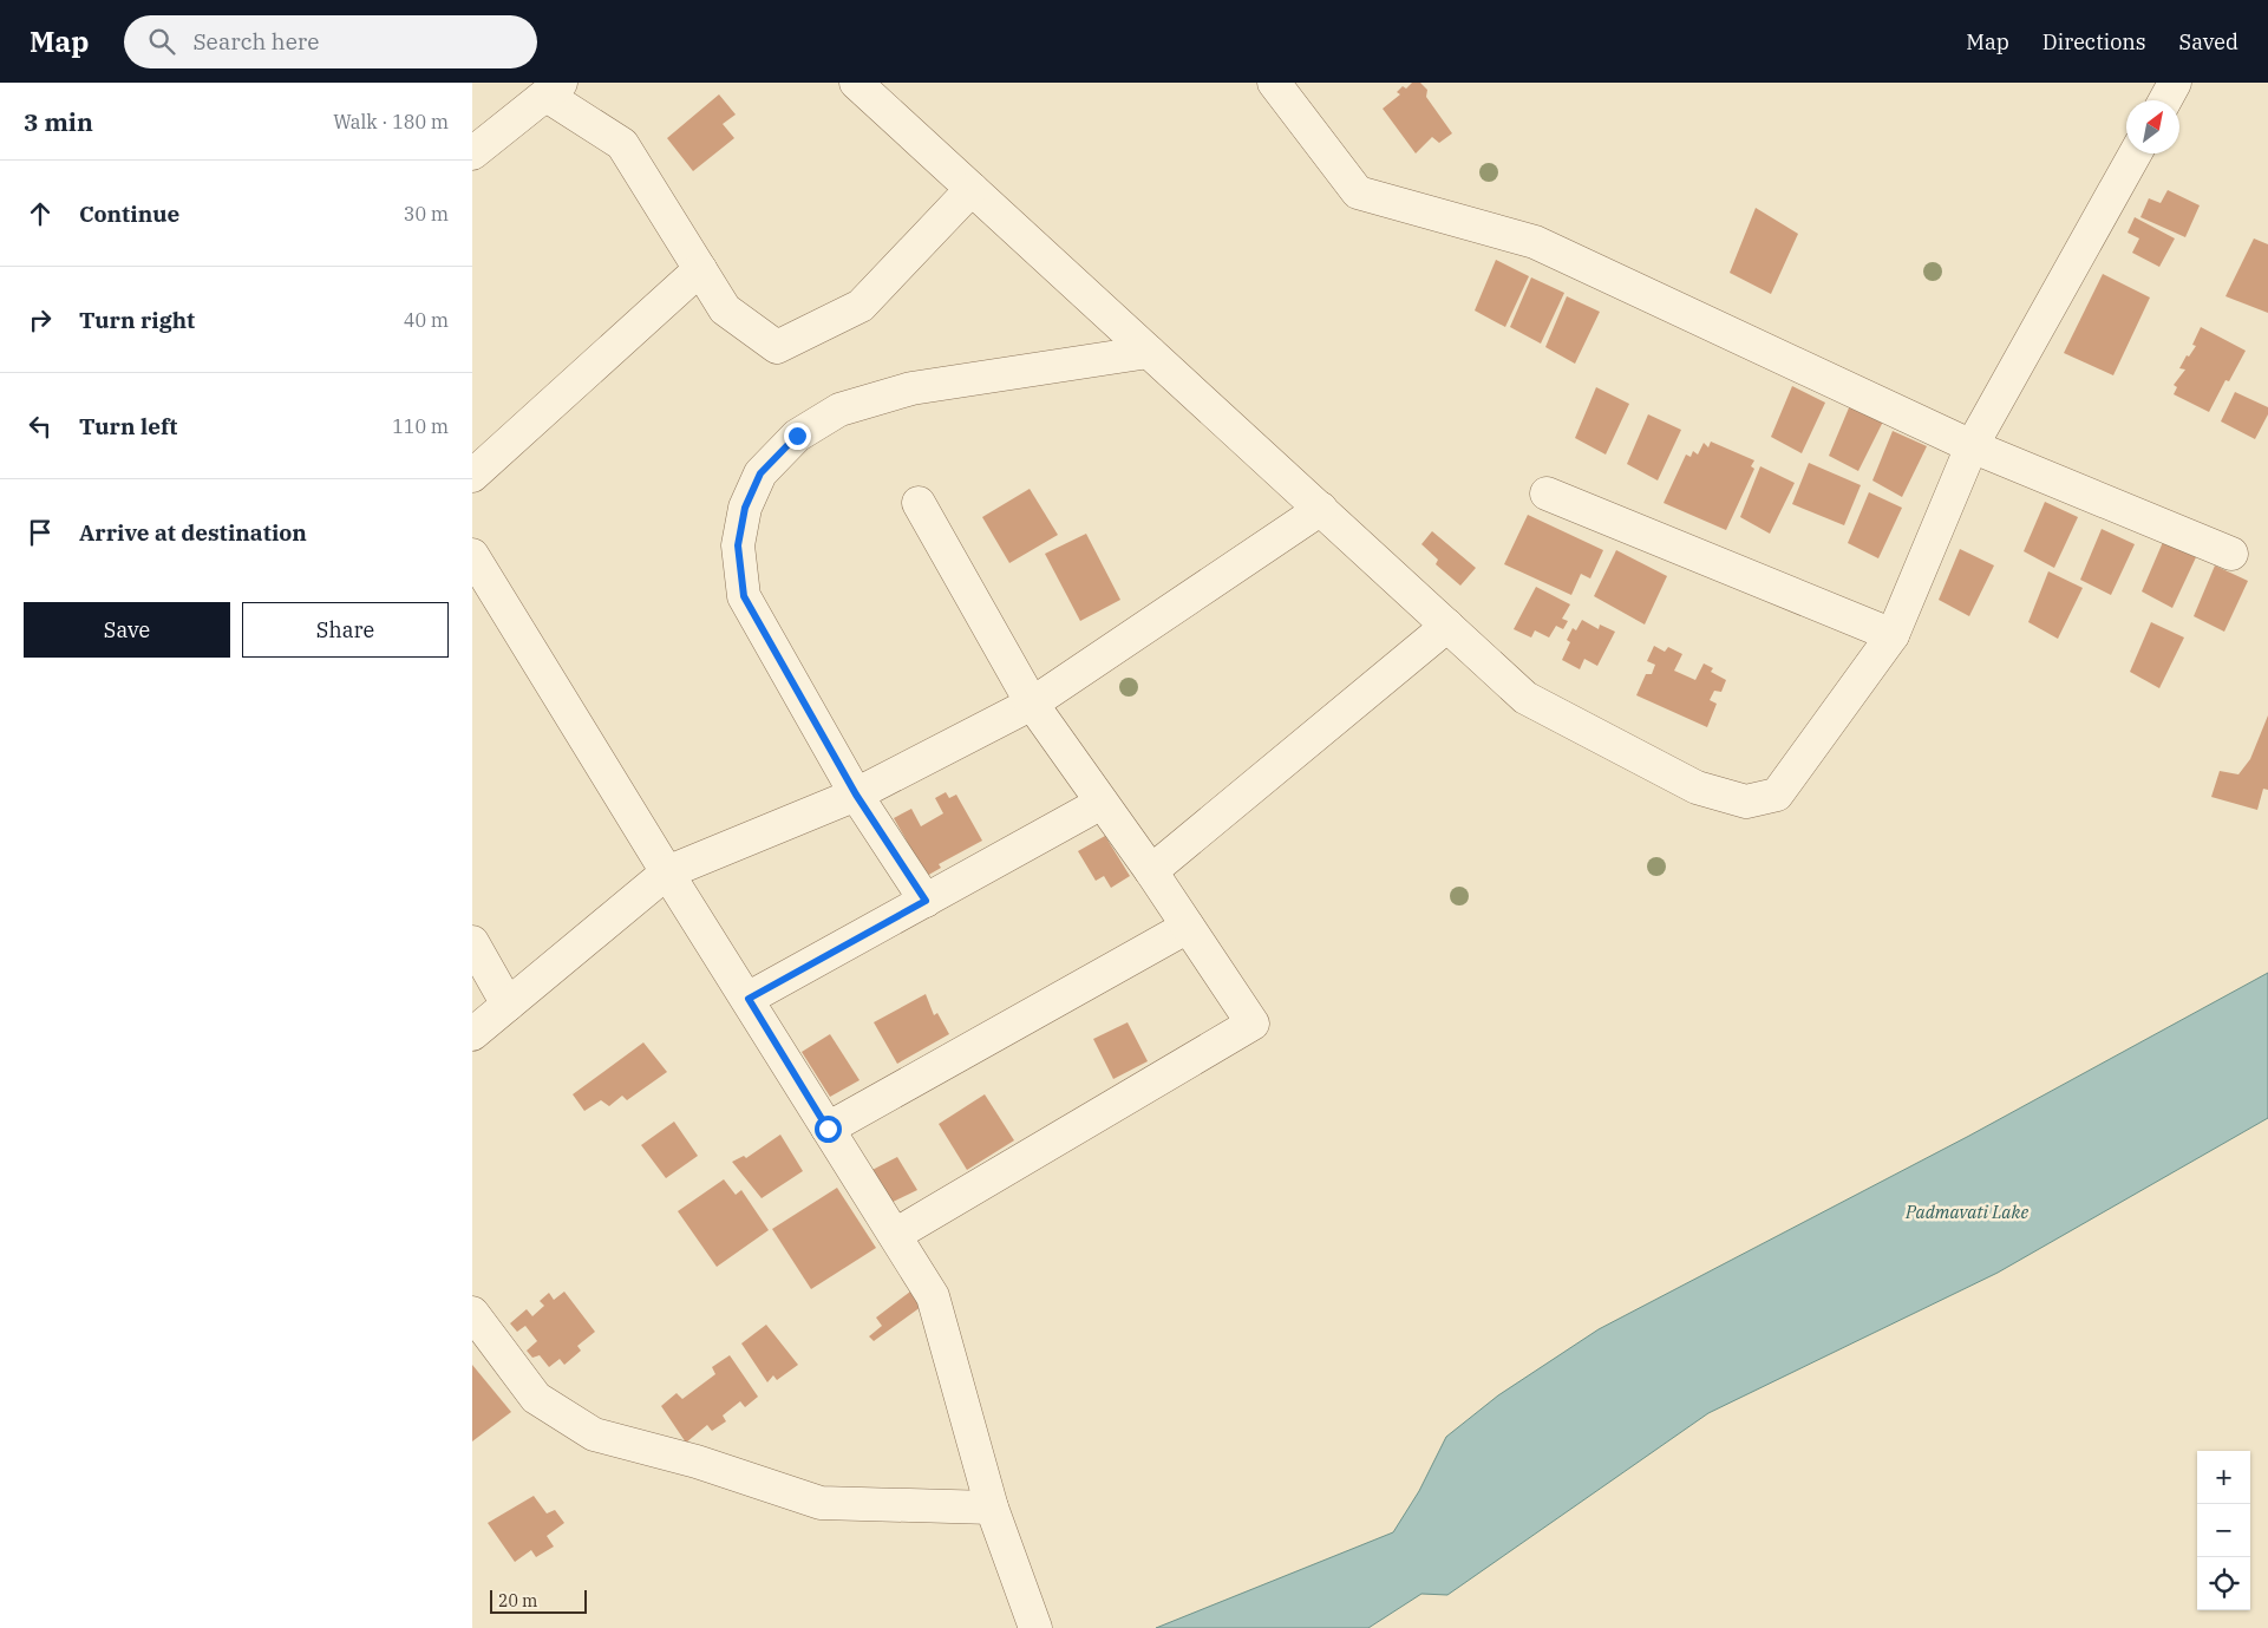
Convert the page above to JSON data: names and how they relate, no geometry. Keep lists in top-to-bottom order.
{
  "water": ["Padmavati Lake"],
  "scale_bar": "20 m",
  "north": "top right",
  "page": {
    "header": "Map",
    "search": "Search here",
    "nav": ["Map", "Directions", "Saved"],
    "heading": ["3 min", "Walk · 180 m"],
    "list": [
      ["Continue", "30 m"],
      ["Turn right", "40 m"],
      ["Turn left", "110 m"],
      "Arrive at destination"
    ],
    "buttons": ["Save", "Share"],
    "map_buttons": ["+", "−"],
    "scale": "20 m"
  }
}
